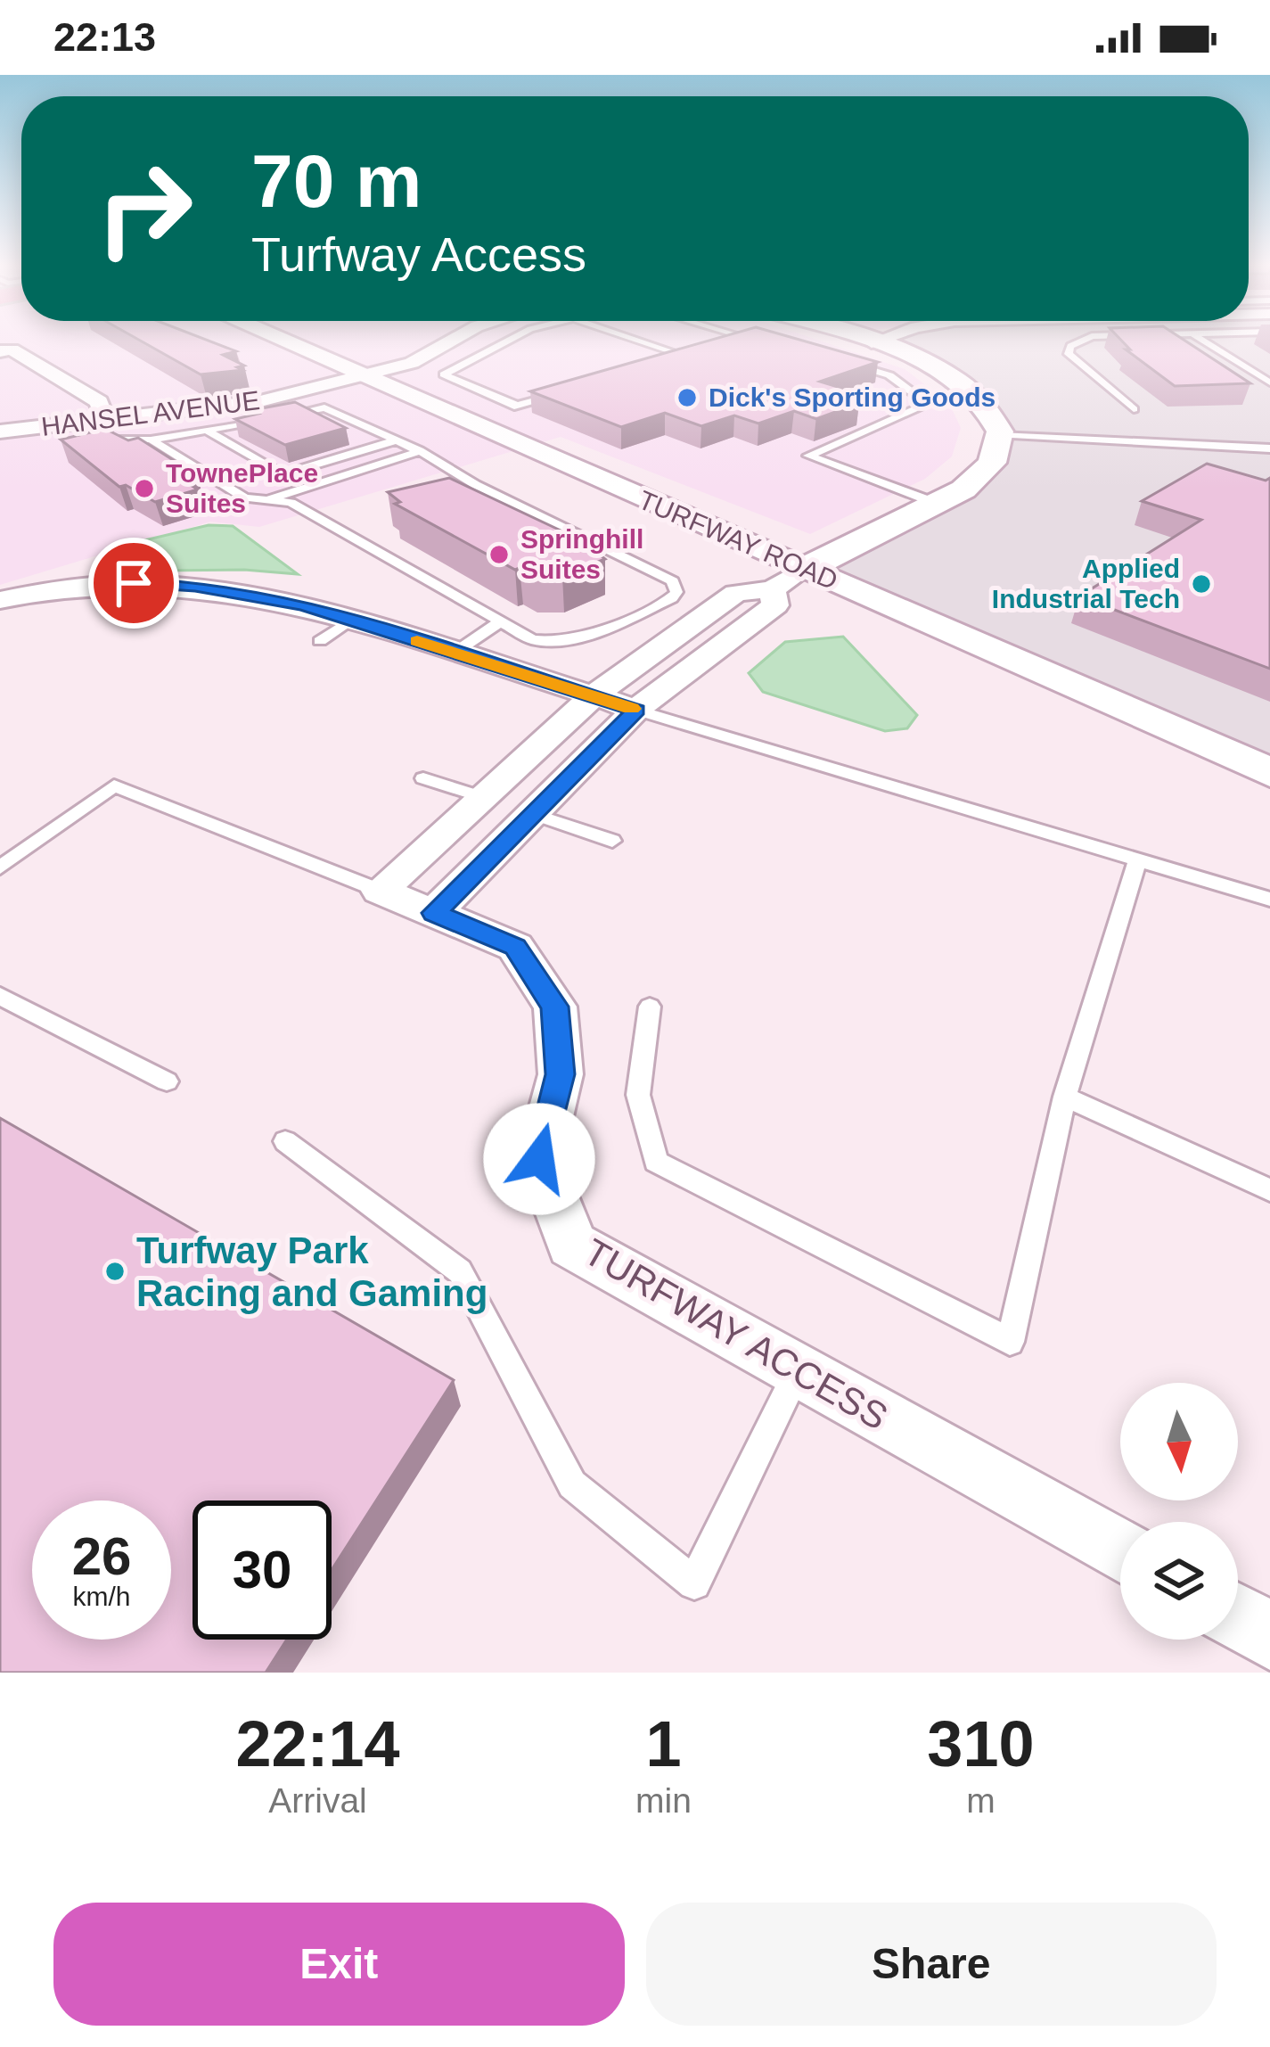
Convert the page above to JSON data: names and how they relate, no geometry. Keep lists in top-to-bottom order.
{
  "streets": {
    "main road": ["TURFWAY ROAD"],
    "street": ["HANSEL AVENUE", "TURFWAY ACCESS"]
  },
  "crossings": [
    ["HANSEL AVENUE", "TURFWAY ROAD"]
  ],
  "places": [
    "Dick's Sporting Goods",
    "TownePlace Suites",
    "Springhill Suites",
    "Applied Industrial Tech",
    "Turfway Park Racing and Gaming"
  ],
  "north": "bottom",
  "page": {
    "status": "22:13",
    "turn": ["70 m", "Turfway Access"],
    "speed": "26 km/h",
    "limit": "30",
    "eta": [
      "22:14",
      "Arrival",
      "1",
      "min",
      "310",
      "m"
    ],
    "buttons": ["Exit", "Share"]
  }
}
